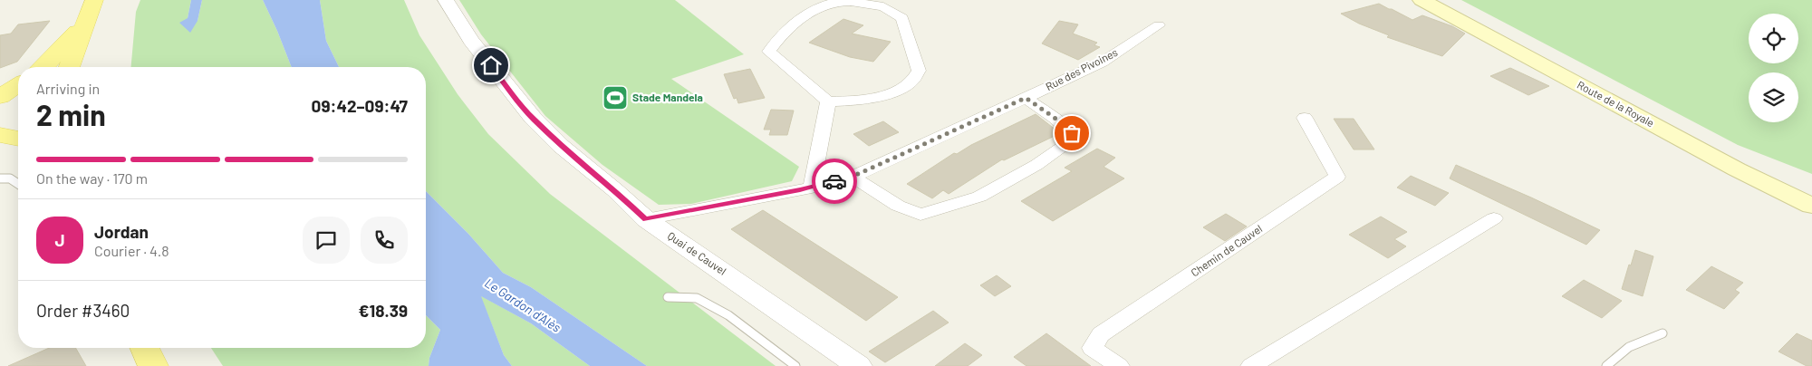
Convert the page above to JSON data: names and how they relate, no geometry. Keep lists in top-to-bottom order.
{
  "streets": {
    "main road": ["Route de la Royale"],
    "street": ["Rue des Pivoines", "Chemin de Cauvel", "Quai de Cauvel"]
  },
  "crossings": [
    ["Rue des Pivoines", "Quai de Cauvel"]
  ],
  "water": ["Le Gardon d'Alès"],
  "places": {
    "sports": ["Stade Mandela"]
  },
  "page": {
    "heading": ["2 min", "Arriving in", "09:42–09:47"],
    "panel": [
      "Jordan",
      "Courier · 4.8",
      "Order #3460",
      "€18.39"
    ],
    "bar": "On the way · 170 m",
    "round": "J"
  }
}
